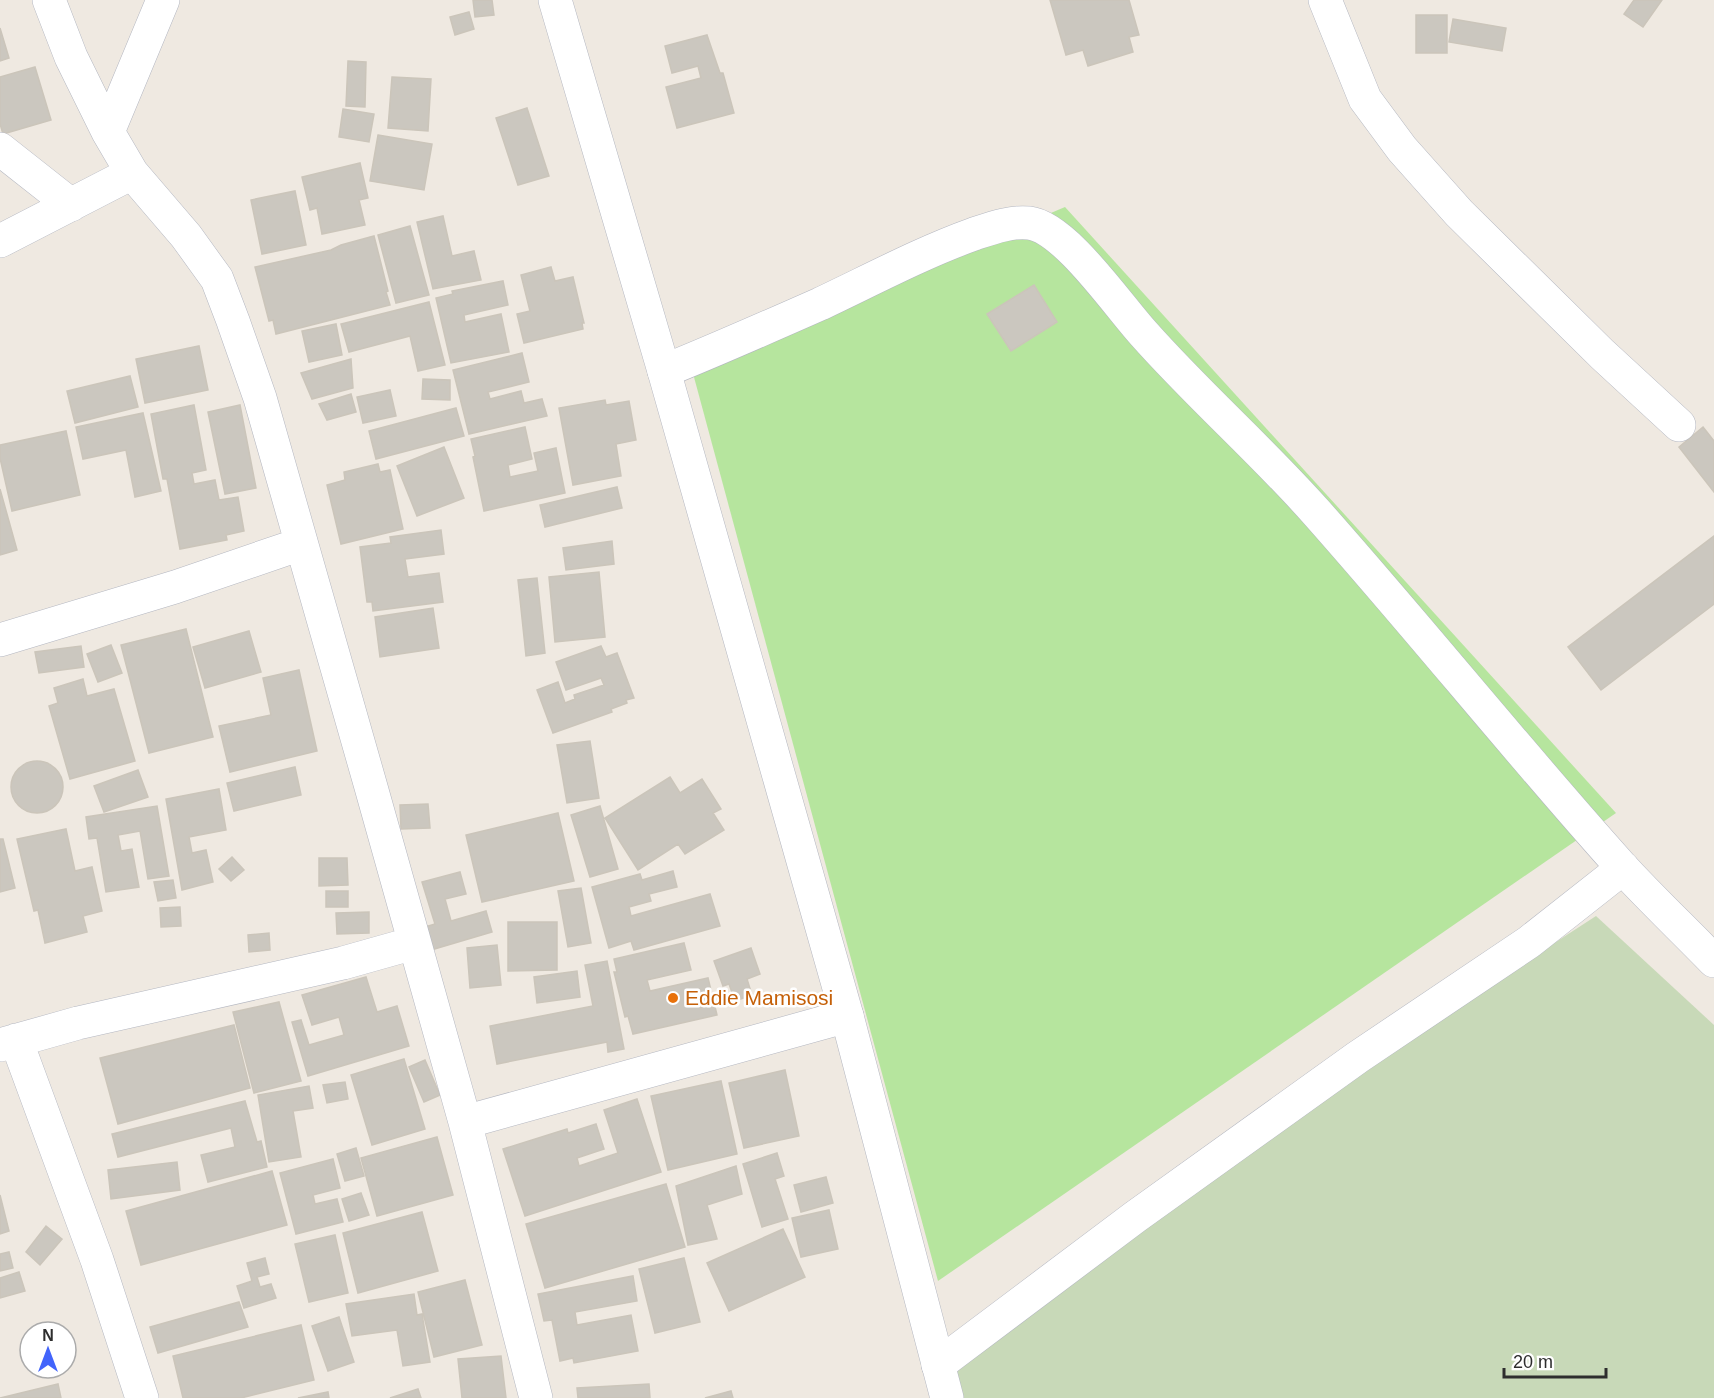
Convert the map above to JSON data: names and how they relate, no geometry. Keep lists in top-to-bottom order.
{
  "places": ["Eddie Mamisosi"],
  "scale_bar": "20 m",
  "north": "top"
}
